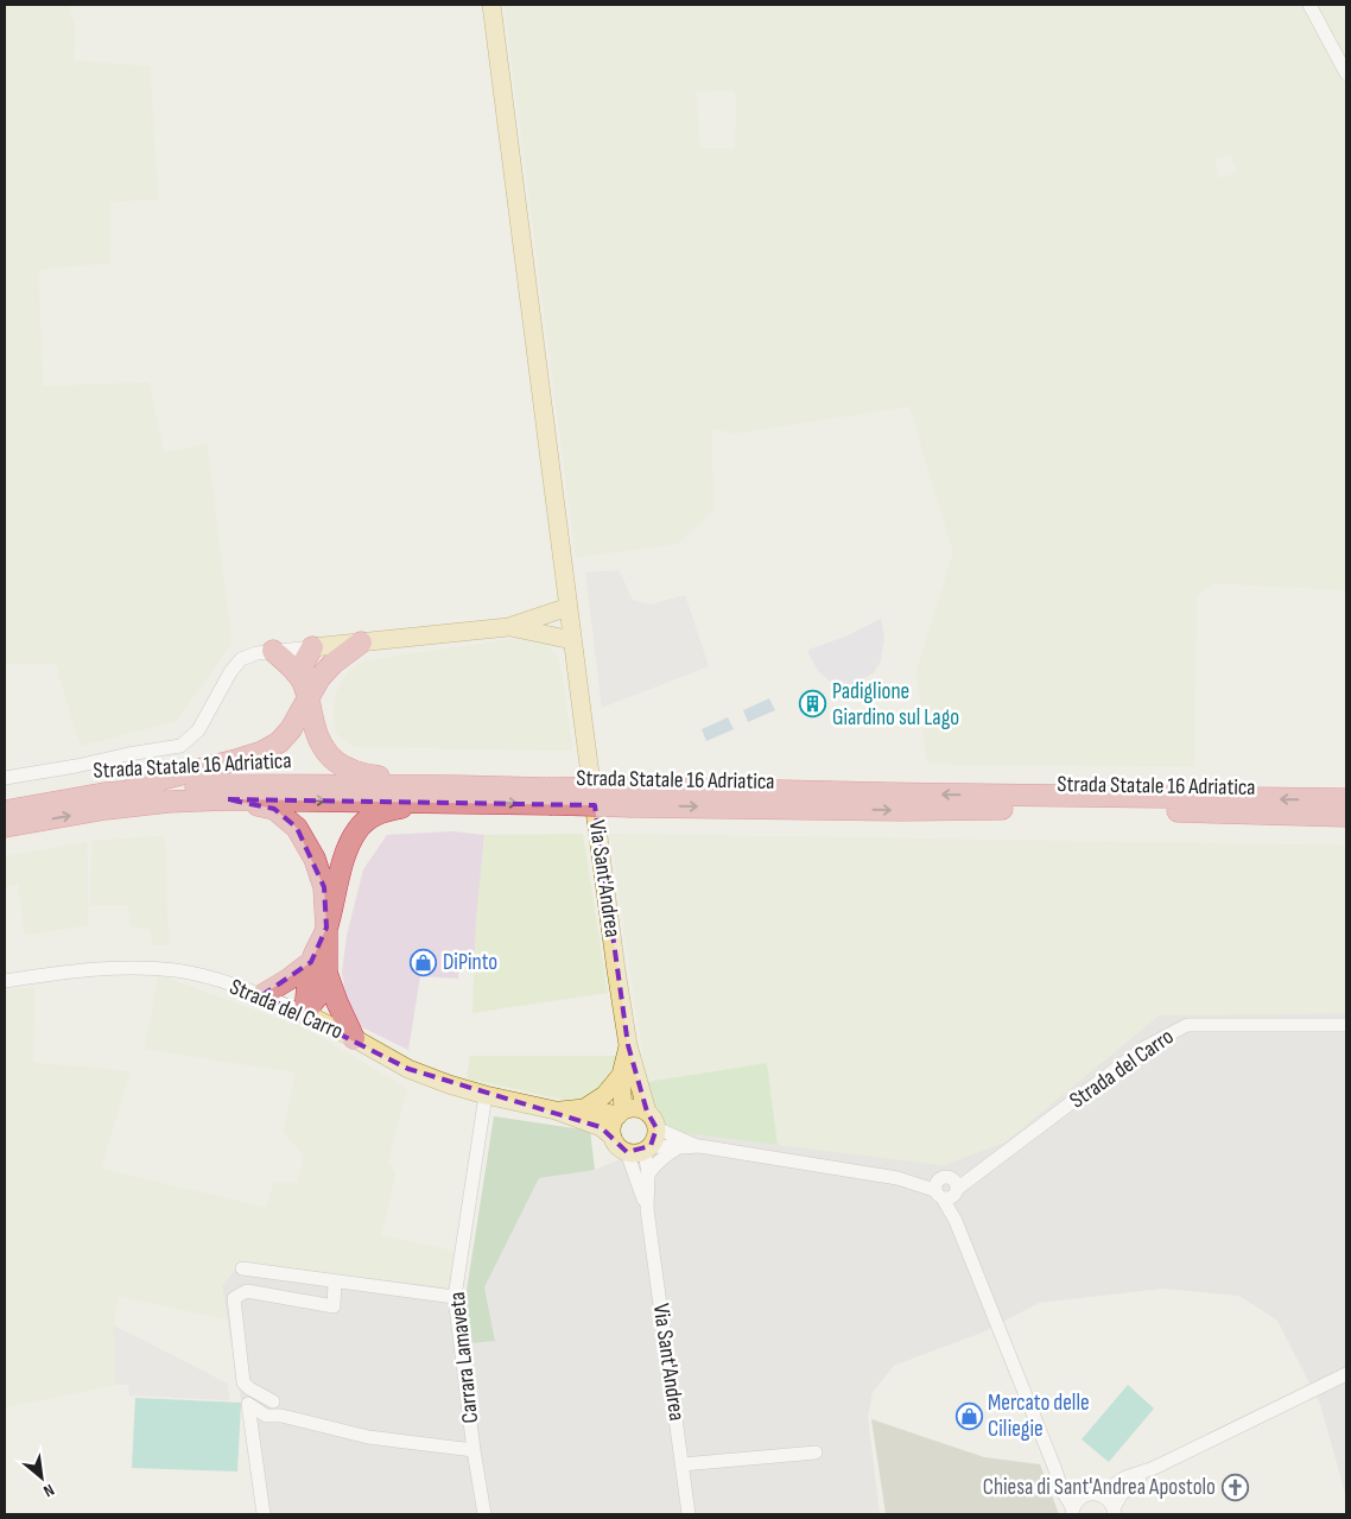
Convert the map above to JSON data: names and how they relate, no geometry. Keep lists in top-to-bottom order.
{
  "streets": {
    "highway": ["Strada Statale 16 Adriatica"],
    "main road": ["Via Sant'Andrea", "Strada del Carro"],
    "street": ["Carrara Lamaveta"]
  },
  "crossings": [
    ["Via Sant'Andrea", "Strada del Carro"],
    ["Strada del Carro", "Carrara Lamaveta"]
  ],
  "places": {
    "building": ["Padiglione Giardino sul Lago"],
    "shop": ["DiPinto", "Mercato delle Ciliegie"],
    "church": ["Chiesa di Sant'Andrea Apostolo"]
  },
  "north": "bottom right"
}
